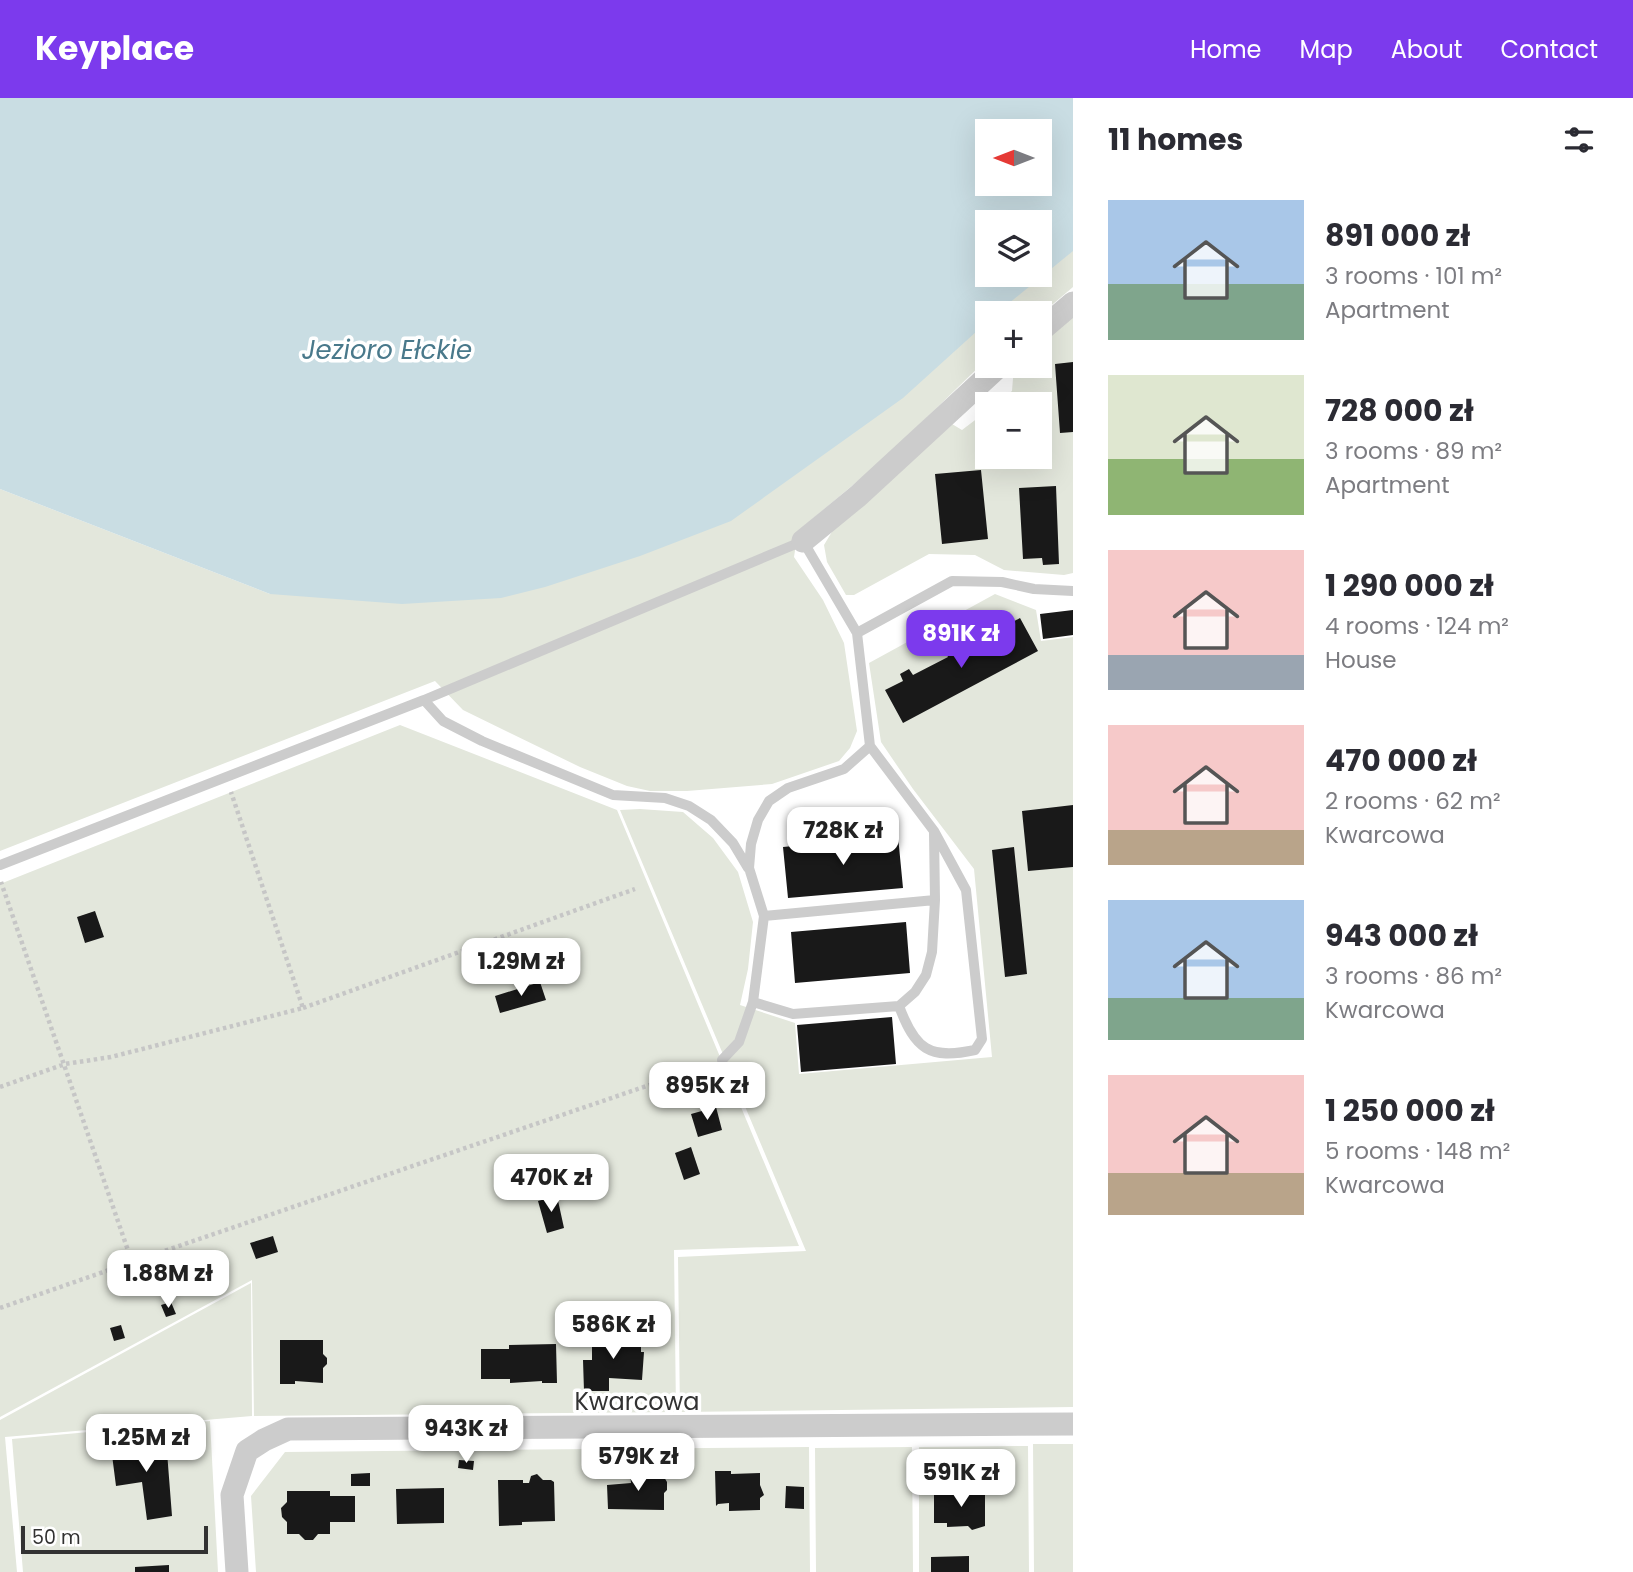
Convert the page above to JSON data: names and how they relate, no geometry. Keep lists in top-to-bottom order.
{
  "streets": {
    "street": ["Kwarcowa"]
  },
  "water": ["Jezioro Ełckie"],
  "scale_bar": "50 m",
  "north": "left",
  "page": {
    "header": "Keyplace",
    "nav": [
      "Home",
      "Map",
      "About",
      "Contact"
    ],
    "heading": "11 homes",
    "map_buttons": ["+", "−"],
    "list": [
      {
        "name": "891 000 zł",
        "note": "3 rooms · 101 m² · Apartment"
      },
      {
        "name": "728 000 zł",
        "note": "3 rooms · 89 m² · Apartment"
      },
      {
        "name": "1 290 000 zł",
        "note": "4 rooms · 124 m² · House"
      },
      {
        "name": "470 000 zł",
        "note": "2 rooms · 62 m² · Kwarcowa"
      },
      {
        "name": "943 000 zł",
        "note": "3 rooms · 86 m² · Kwarcowa"
      },
      {
        "name": "1 250 000 zł",
        "note": "5 rooms · 148 m² · Kwarcowa"
      }
    ],
    "price": [
      "891K zł",
      "728K zł",
      "1.29M zł",
      "895K zł",
      "470K zł",
      "1.88M zł",
      "586K zł",
      "943K zł",
      "1.25M zł",
      "579K zł",
      "591K zł"
    ],
    "scale": "50 m"
  }
}
